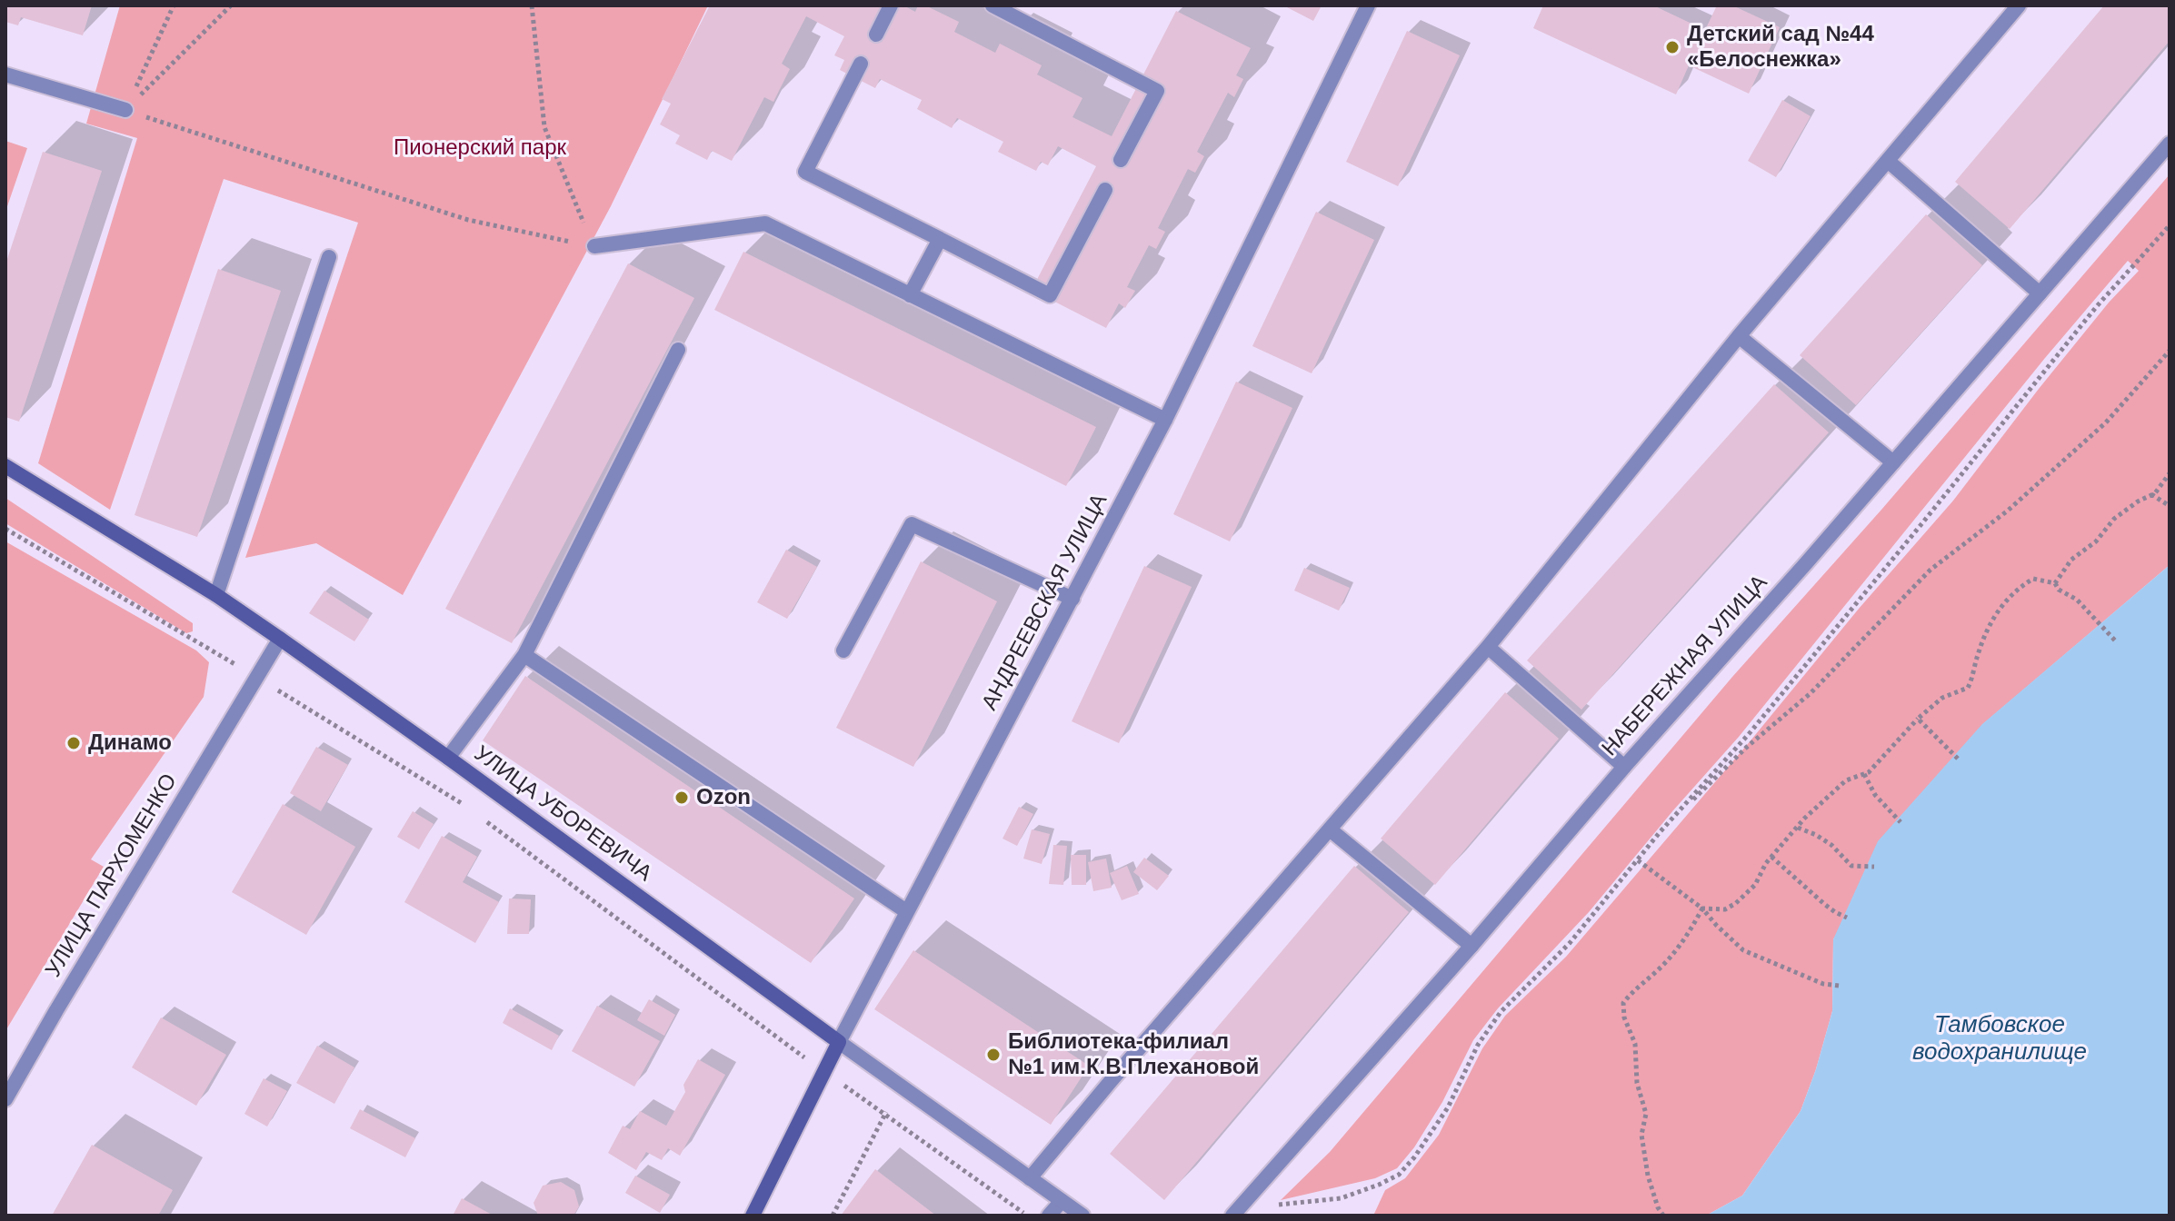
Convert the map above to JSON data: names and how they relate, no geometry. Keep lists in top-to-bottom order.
{
  "streets": {
    "street": [
      "АНДРЕЕВСКАЯ УЛИЦА",
      "НАБЕРЕЖНАЯ УЛИЦА",
      "УЛИЦА УБОРЕВИЧА",
      "УЛИЦА ПАРХОМЕНКО"
    ]
  },
  "crossings": [
    ["АНДРЕЕВСКАЯ УЛИЦА", "УЛИЦА УБОРЕВИЧА"],
    ["УЛИЦА УБОРЕВИЧА", "УЛИЦА ПАРХОМЕНКО"]
  ],
  "water": ["Тамбовское водохранилище"],
  "parks": ["Пионерский парк"],
  "places": [
    "Детский сад №44 «Белоснежка»",
    "Динамо",
    "Ozon",
    "Библиотека-филиал №1 им.К.В.Плехановой"
  ]
}
